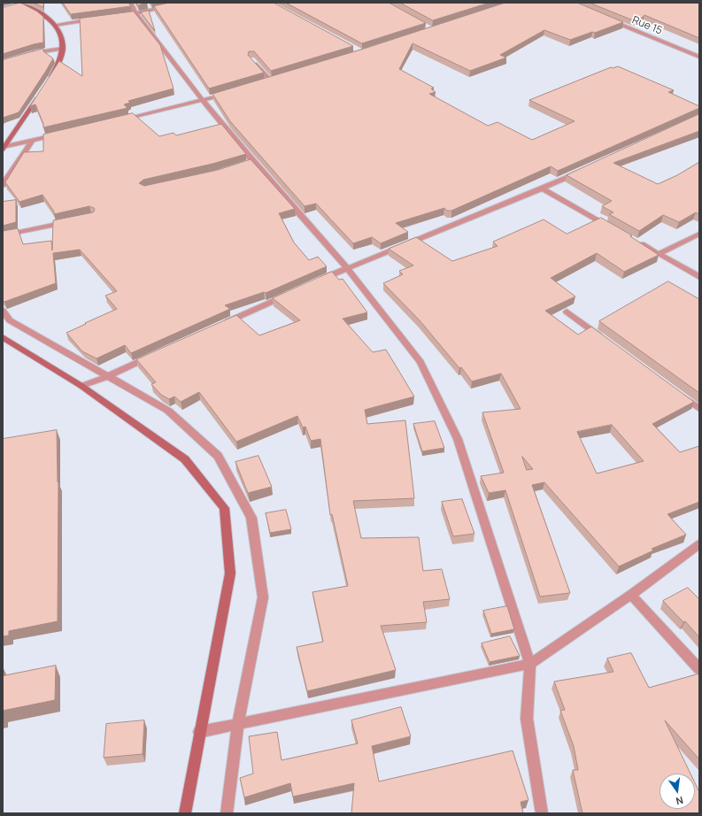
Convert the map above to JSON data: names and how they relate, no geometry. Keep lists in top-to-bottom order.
{
  "streets": {
    "street": ["Rue 15"]
  },
  "north": "bottom"
}
